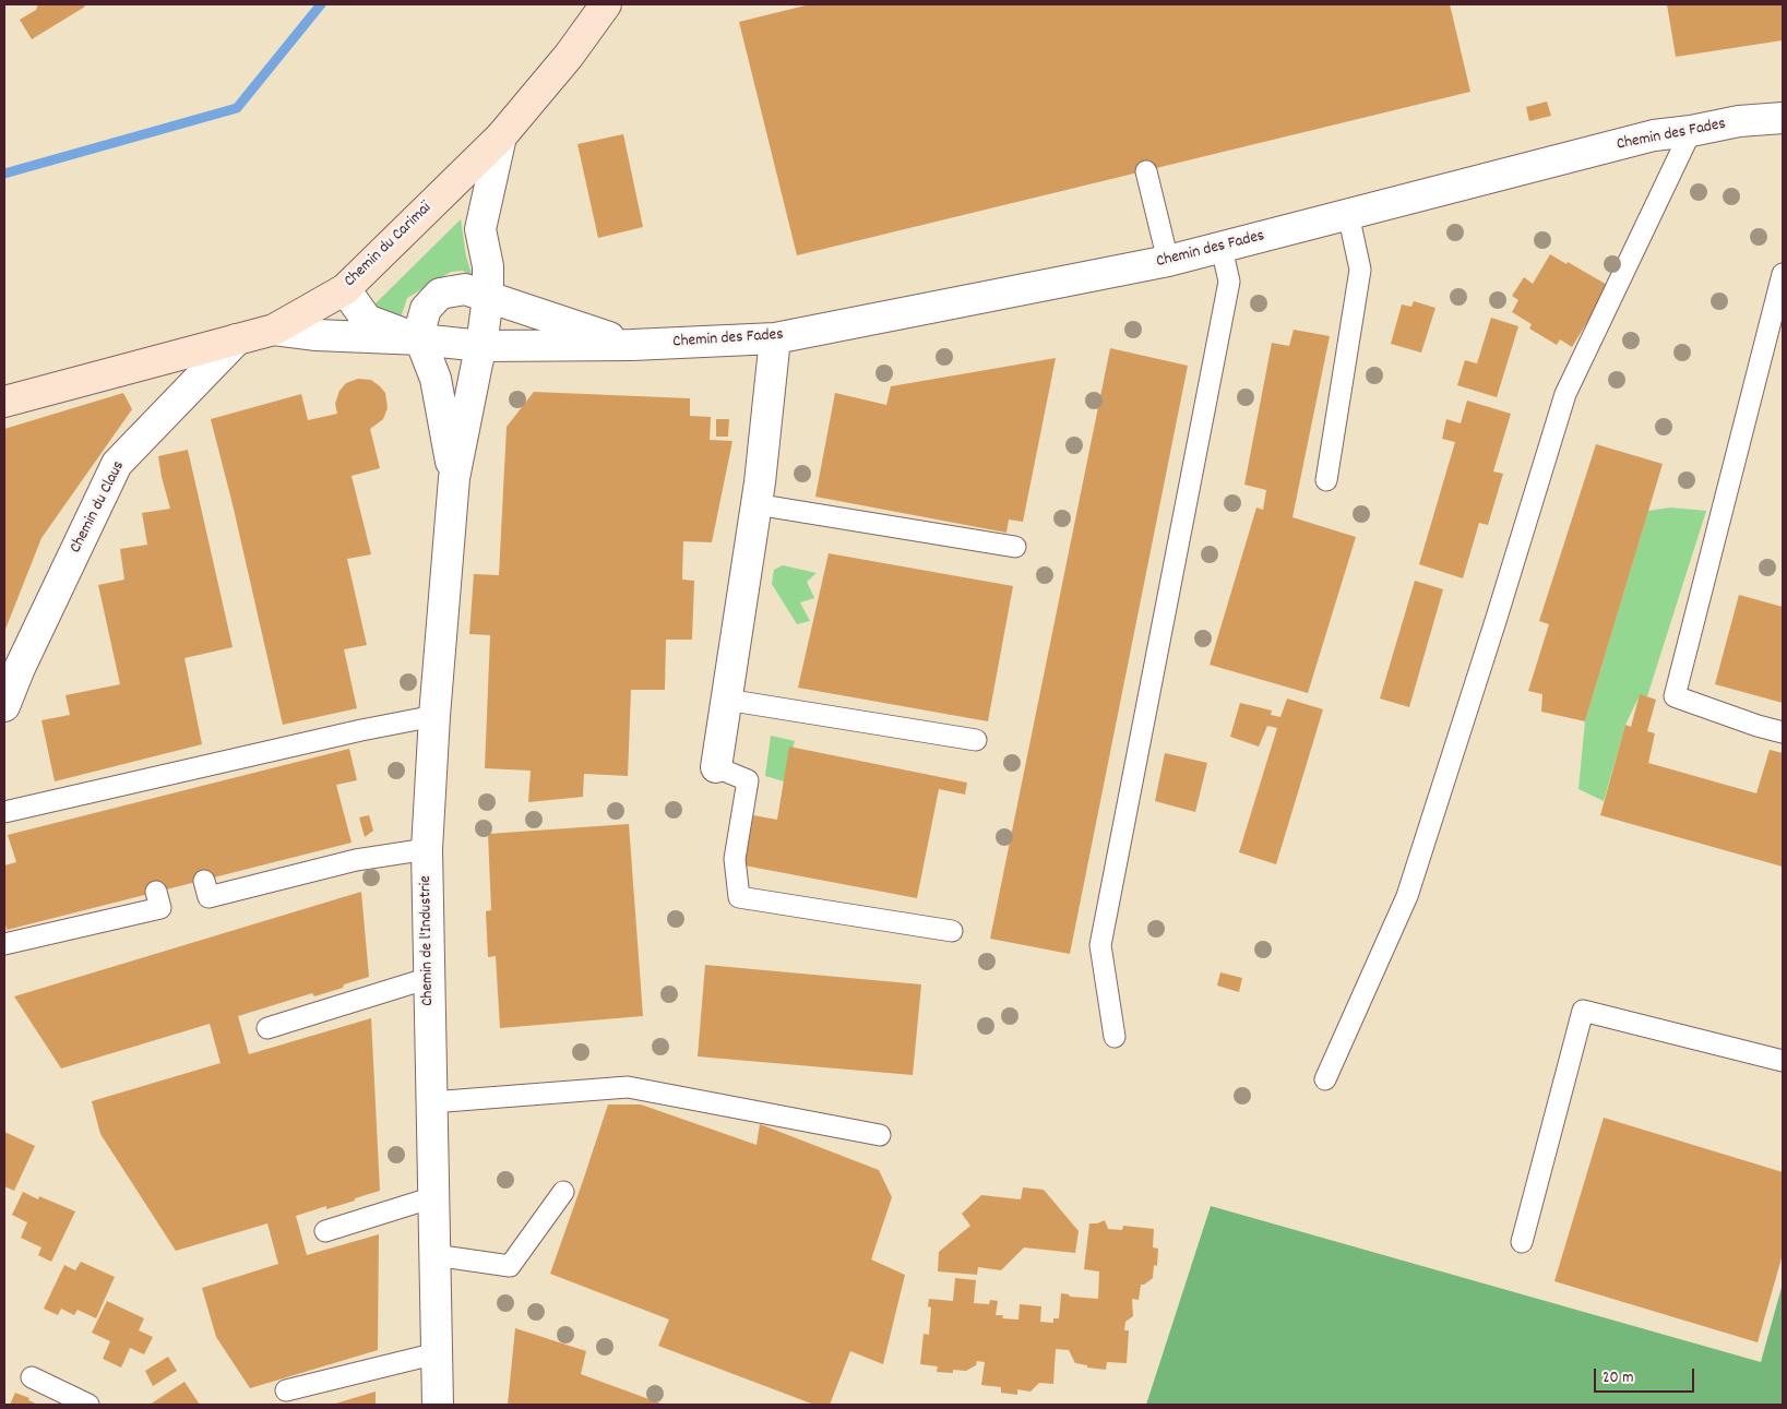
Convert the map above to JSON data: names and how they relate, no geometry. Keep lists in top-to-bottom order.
{
  "streets": {
    "main road": ["Chemin du Carimaï"],
    "street": ["Chemin des Fades", "Chemin du Claus", "Chemin de l'Industrie"]
  },
  "crossings": [
    ["Chemin du Carimaï", "Chemin du Claus"]
  ],
  "scale_bar": "20 m"
}
